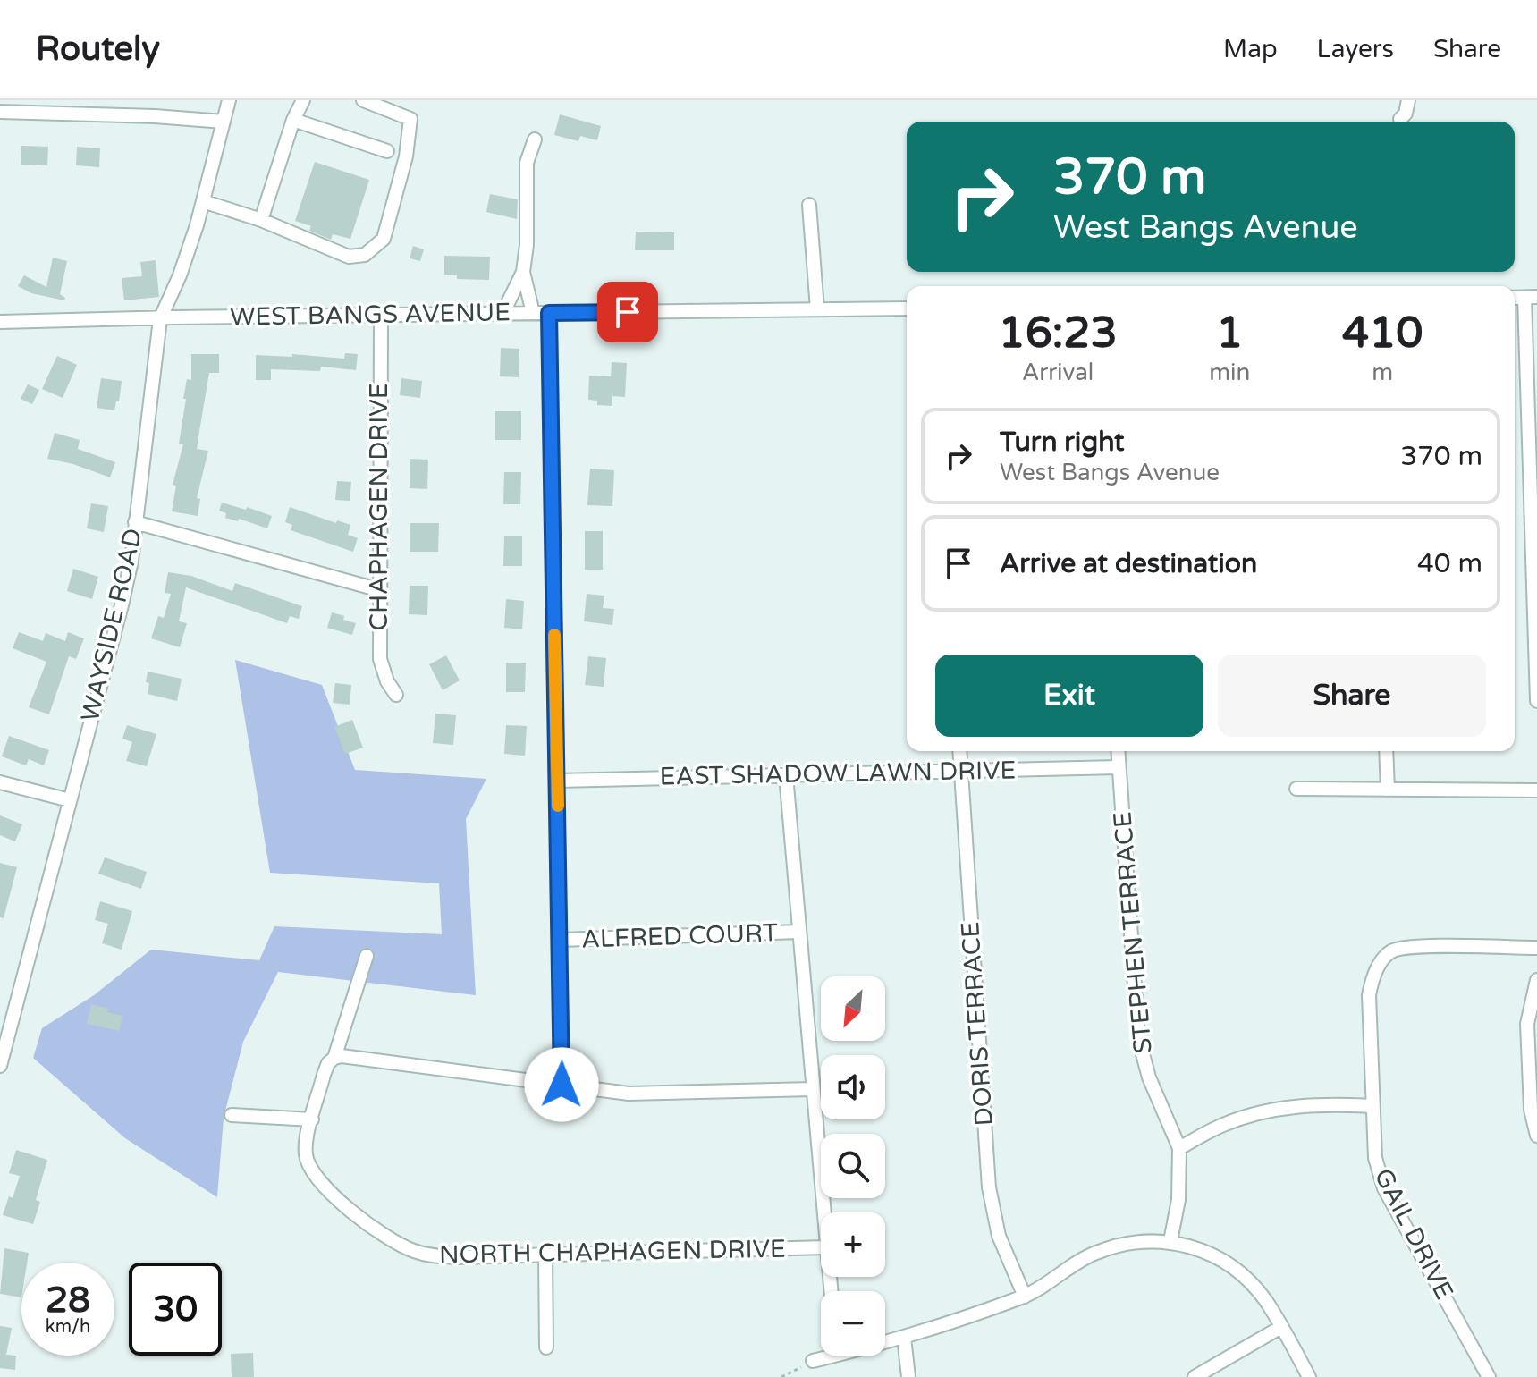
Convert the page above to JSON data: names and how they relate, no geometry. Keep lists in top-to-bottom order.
{
  "streets": {
    "street": [
      "WEST BANGS AVENUE",
      "CHAPHAGEN DRIVE",
      "WAYSIDE ROAD",
      "EAST SHADOW LAWN DRIVE",
      "STEPHEN TERRACE",
      "ALFRED COURT",
      "DORIS TERRACE",
      "GAIL DRIVE",
      "NORTH CHAPHAGEN DRIVE"
    ]
  },
  "crossings": [
    ["WEST BANGS AVENUE", "CHAPHAGEN DRIVE"],
    ["WEST BANGS AVENUE", "WAYSIDE ROAD"],
    ["EAST SHADOW LAWN DRIVE", "STEPHEN TERRACE"],
    ["EAST SHADOW LAWN DRIVE", "DORIS TERRACE"]
  ],
  "north": "bottom left",
  "page": {
    "header": "Routely",
    "nav": ["Map", "Layers", "Share"],
    "turn": ["370 m", "West Bangs Avenue"],
    "eta": [
      "16:23",
      "Arrival",
      "1",
      "min",
      "410",
      "m"
    ],
    "list": [
      {
        "name": "Turn right",
        "note": "West Bangs Avenue",
        "value": "370 m"
      },
      {
        "name": "Arrive at destination",
        "value": "40 m"
      }
    ],
    "buttons": ["Exit", "Share"],
    "map_buttons": ["+", "−"],
    "speed": "28 km/h",
    "limit": "30"
  }
}
